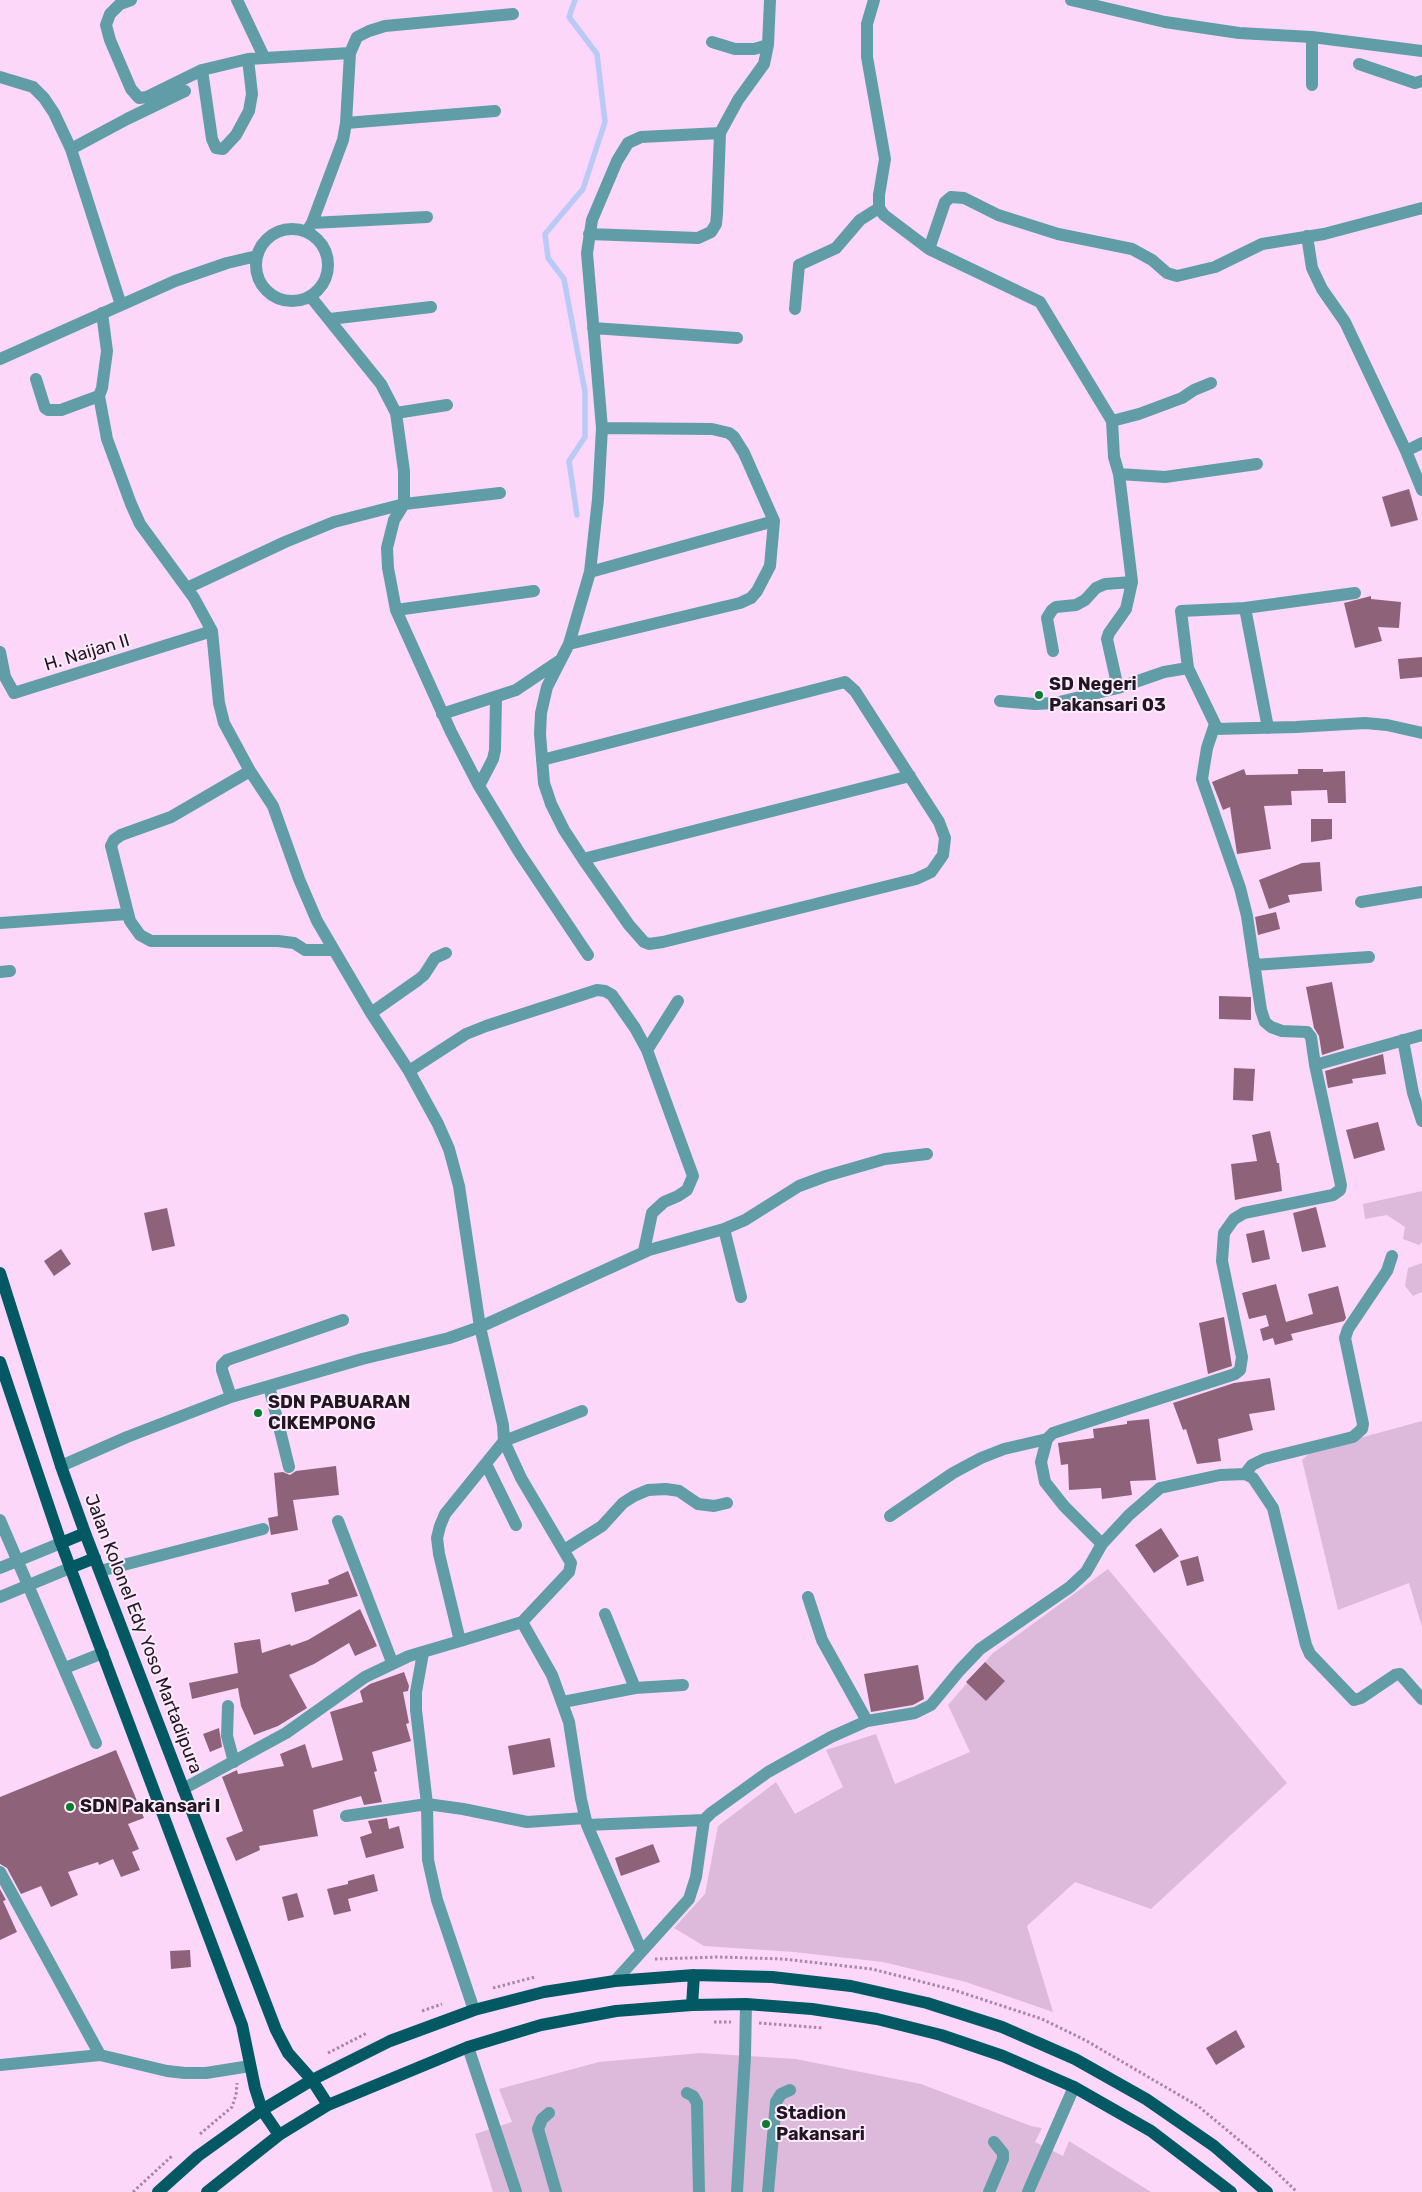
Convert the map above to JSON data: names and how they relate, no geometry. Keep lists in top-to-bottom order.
{
  "streets": {
    "main road": ["Jalan Kolonel Edy Yoso Martadipura"],
    "street": ["H. Naijan II"]
  },
  "places": [
    "SD Negeri Pakansari 03",
    "SDN PABUARAN CIKEMPONG",
    "SDN Pakansari I",
    "Stadion Pakansari"
  ]
}
